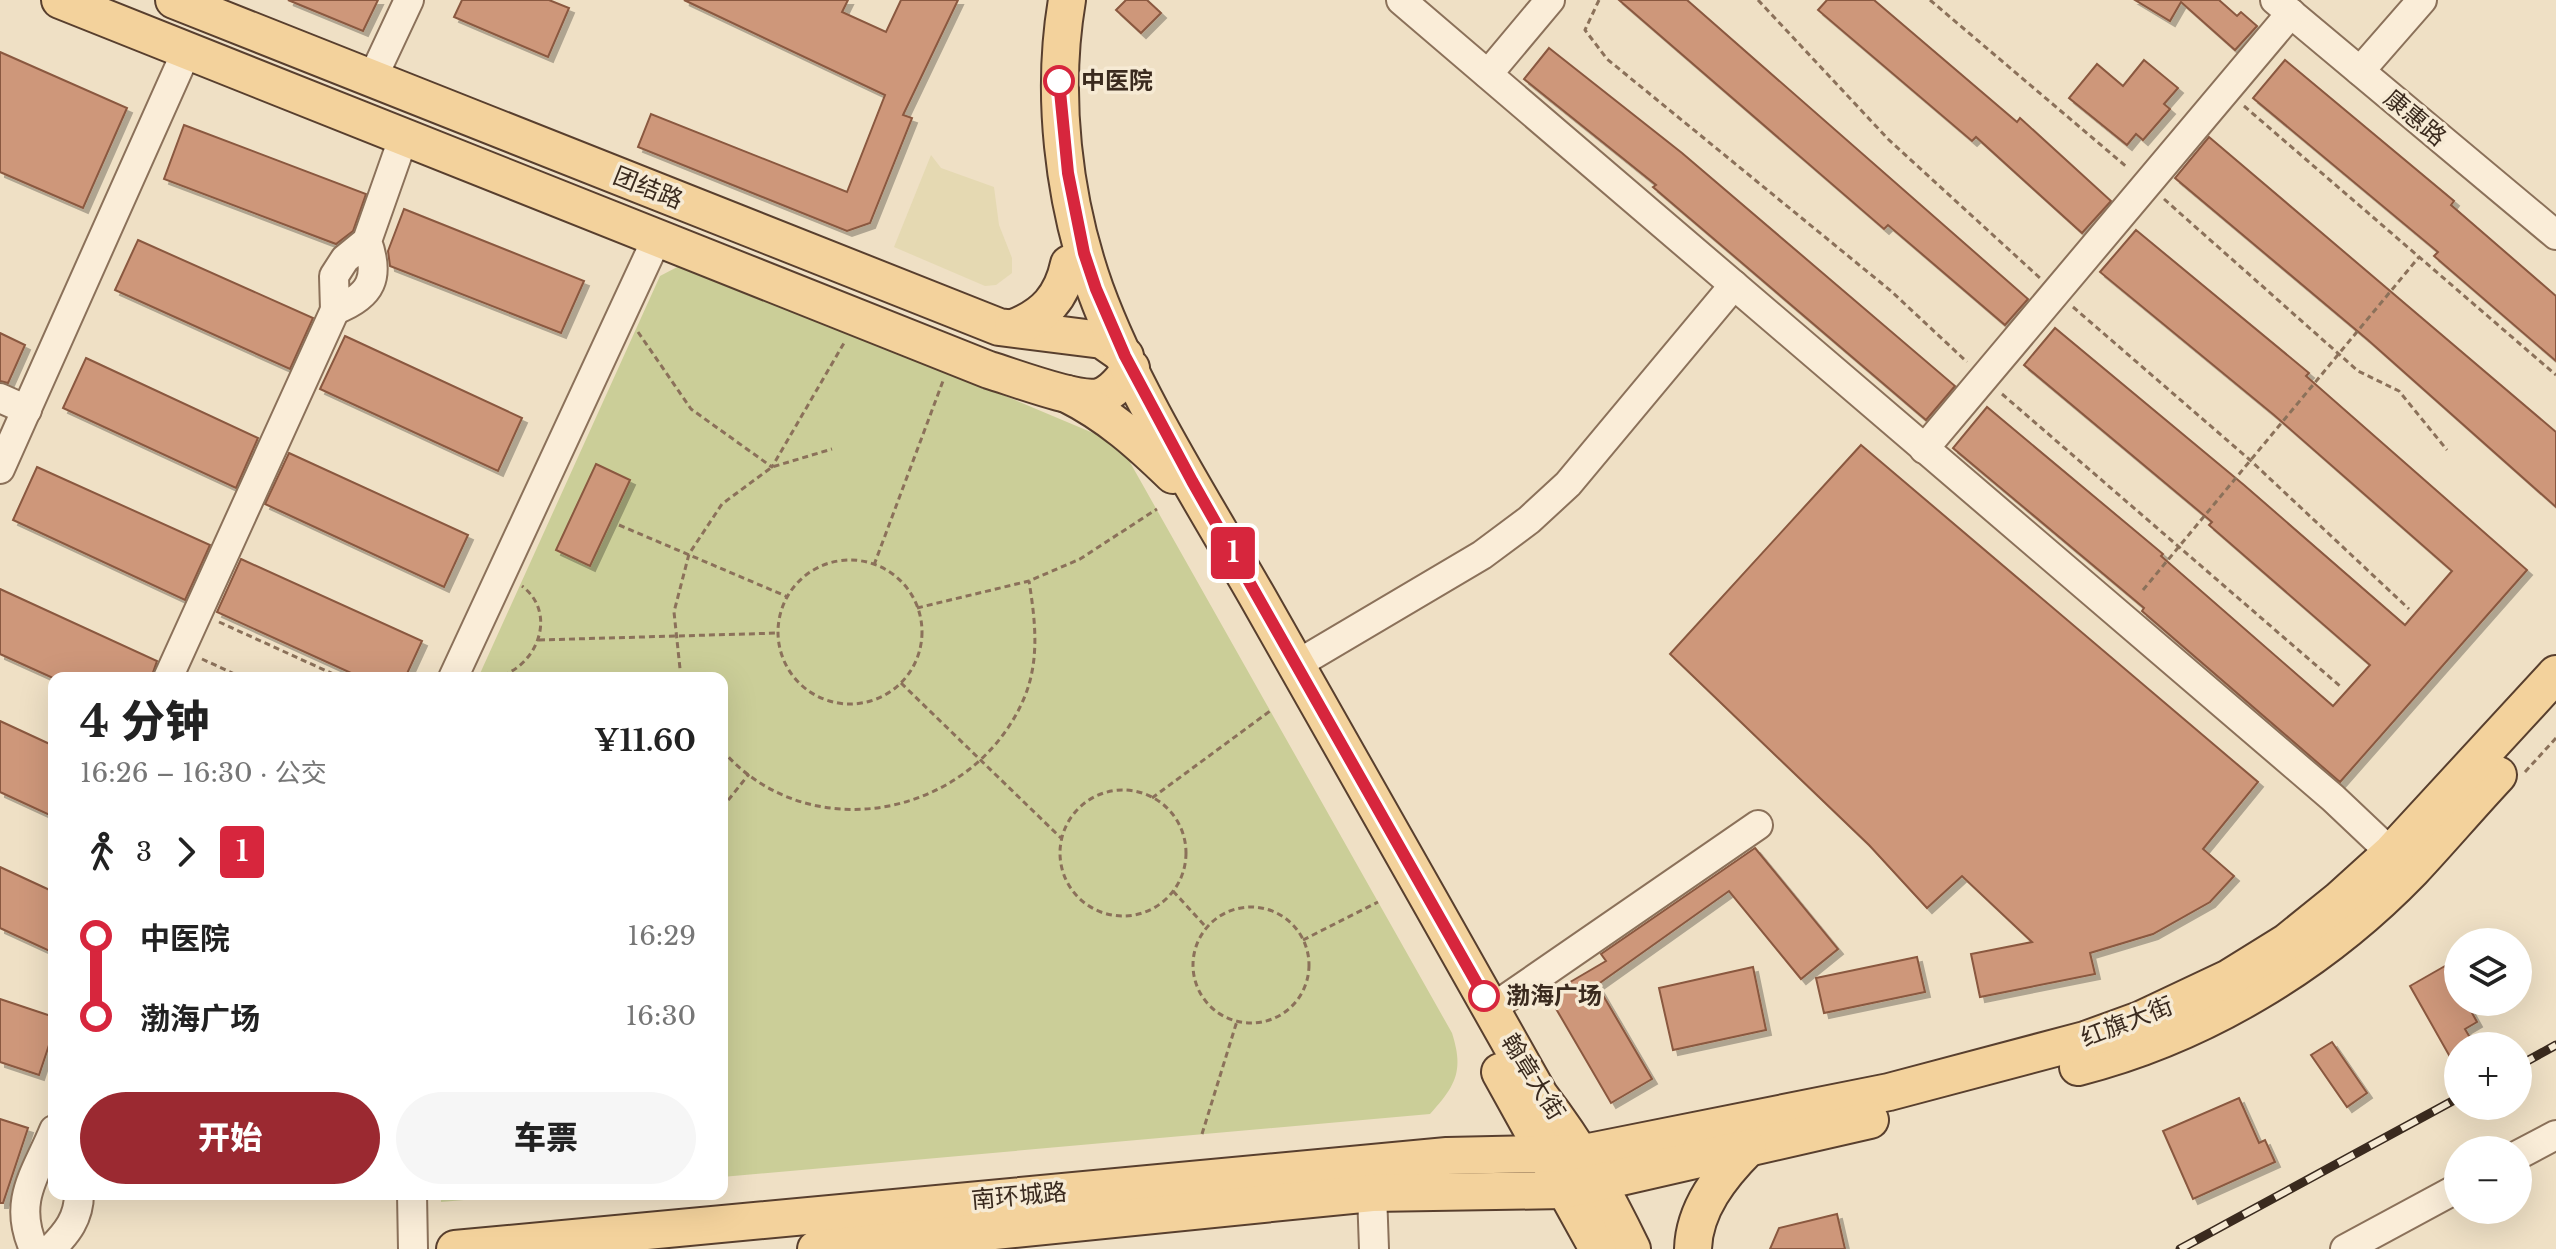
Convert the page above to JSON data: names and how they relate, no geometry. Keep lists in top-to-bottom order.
{
  "streets": {
    "main road": [
      "团结路",
      "红旗大街",
      "翰章大街",
      "南环城路"
    ],
    "street": ["康惠路"]
  },
  "crossings": [
    ["团结路", "翰章大街"],
    ["红旗大街", "翰章大街"],
    ["红旗大街", "南环城路"],
    ["翰章大街", "南环城路"]
  ],
  "places": ["中医院", "渤海广场"],
  "lines": ["bus line 1"],
  "page": {
    "on_map": "1",
    "heading": ["4 分钟", "16:26 – 16:30 · 公交", "¥11.60"],
    "legs": ["3", "1"],
    "list": [
      {
        "name": "中医院",
        "value": "16:29"
      },
      {
        "name": "渤海广场",
        "value": "16:30"
      }
    ],
    "map_buttons": ["+", "−"],
    "buttons": ["开始", "车票"]
  }
}
